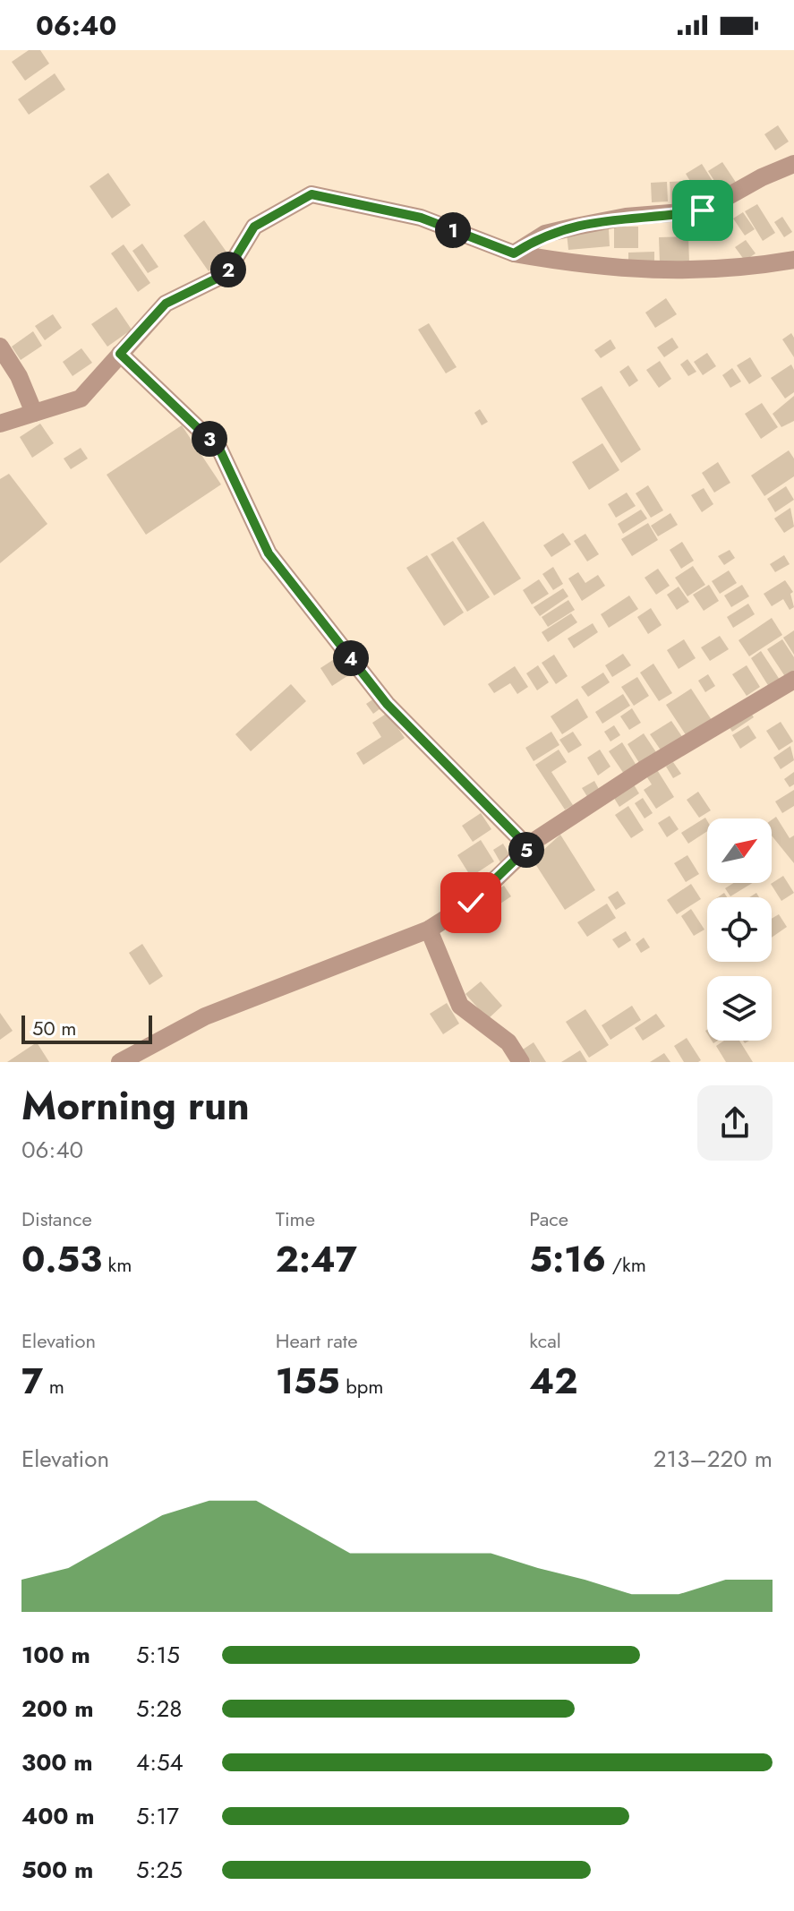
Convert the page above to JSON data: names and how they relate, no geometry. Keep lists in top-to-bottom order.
{
  "scale_bar": "50 m",
  "north": "top right",
  "page": {
    "status": "06:40",
    "pins": [
      "1",
      "2",
      "3",
      "4",
      "5"
    ],
    "scale": "50 m",
    "heading": ["Morning run", "06:40"],
    "stats": [
      ["Distance", "0.53 km"],
      ["Time", "2:47"],
      ["Pace", "5:16 /km"],
      ["Elevation", "7 m"],
      ["Heart rate", "155 bpm"],
      ["kcal", "42"]
    ],
    "chart": ["Elevation", "213–220 m"],
    "list": [
      {
        "name": "100 m",
        "note": "5:15"
      },
      {
        "name": "200 m",
        "note": "5:28"
      },
      {
        "name": "300 m",
        "note": "4:54"
      },
      {
        "name": "400 m",
        "note": "5:17"
      },
      {
        "name": "500 m",
        "note": "5:25"
      }
    ]
  }
}
